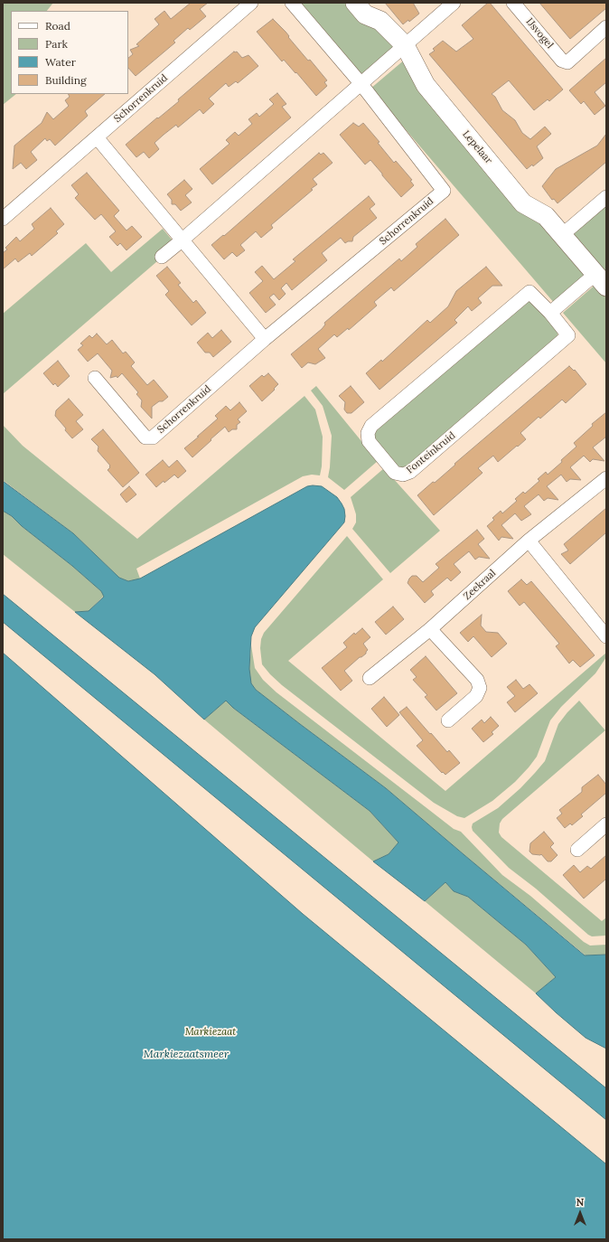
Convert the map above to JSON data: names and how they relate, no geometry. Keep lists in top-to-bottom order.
{
  "streets": {
    "street": [
      "IJsvogel",
      "Schorrenkruid",
      "Lepelaar",
      "Fonteinkruid",
      "Zeekraal"
    ]
  },
  "water": ["Markiezaatsmeer"],
  "parks": ["Markiezaat"],
  "legend": [
    "Road",
    "Park",
    "Water",
    "Building"
  ],
  "north": "top"
}
